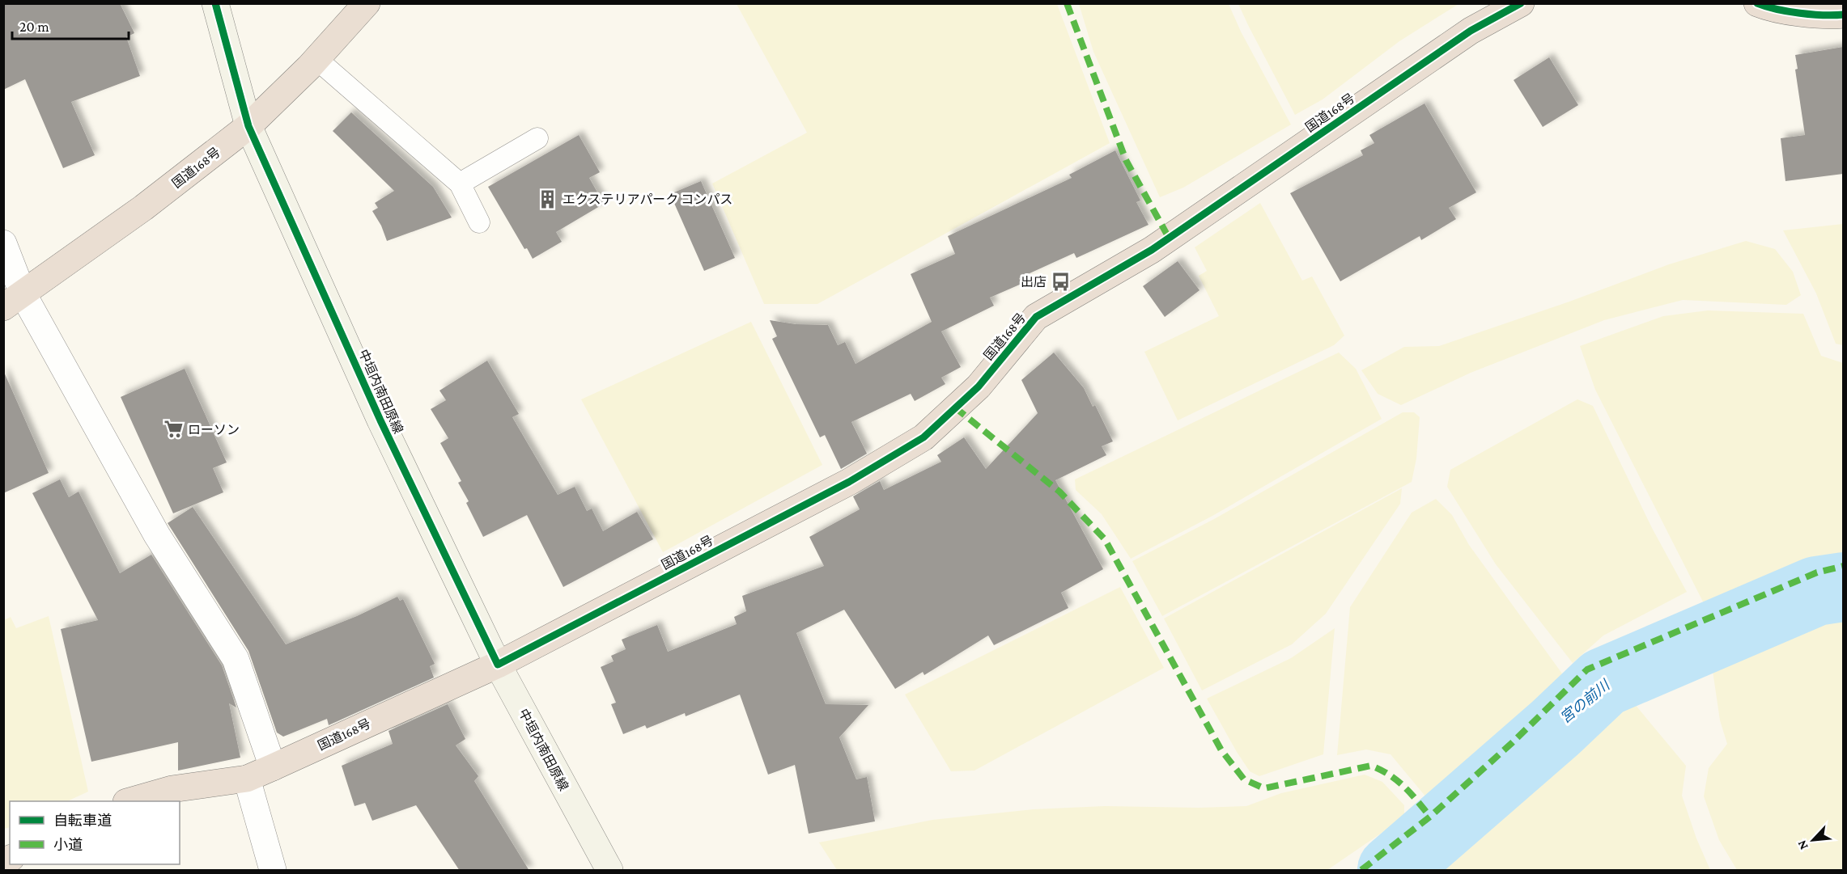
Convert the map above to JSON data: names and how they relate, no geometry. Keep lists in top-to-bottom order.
{
  "streets": {
    "highway": ["国道168号"],
    "main road": ["中垣内南田原線"]
  },
  "crossings": [
    ["国道168号", "中垣内南田原線"]
  ],
  "water": ["宮の前川"],
  "places": {
    "building": ["エクステリアパーク コンパス"],
    "bus stop": ["出店"],
    "supermarket": ["ローソン"]
  },
  "legend": ["自転車道", "小道"],
  "scale_bar": "20 m",
  "north": "bottom left"
}
